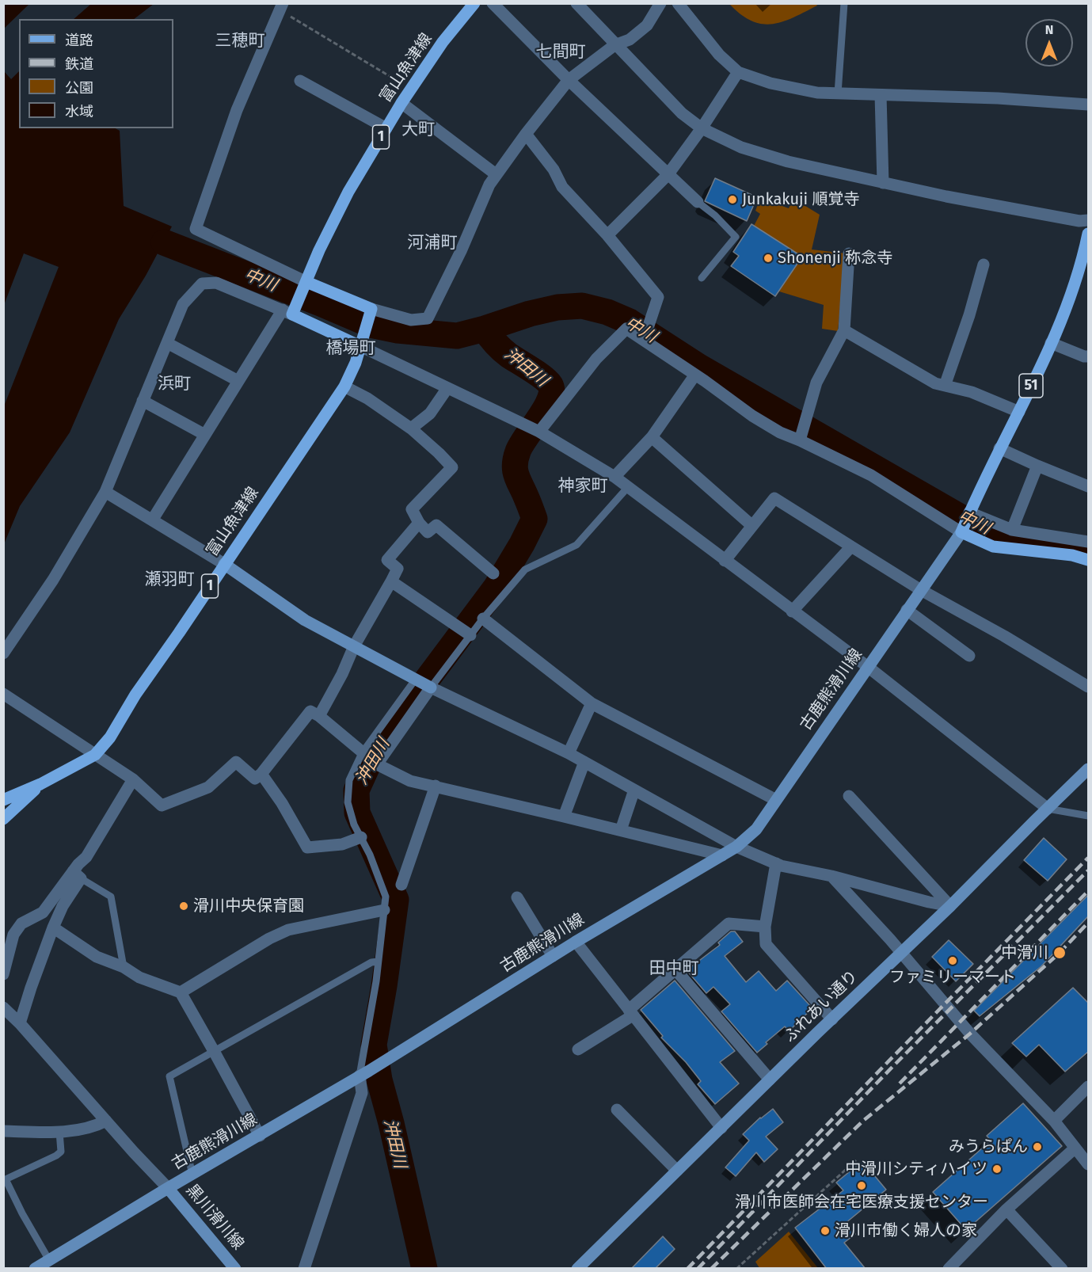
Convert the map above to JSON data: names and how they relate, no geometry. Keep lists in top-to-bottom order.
{
  "streets": {
    "main road": [
      "富山魚津線",
      "1",
      "51",
      "古鹿熊滑川線",
      "ふれあい通り",
      "黒川滑川線"
    ]
  },
  "crossings": [
    ["51", "古鹿熊滑川線"],
    ["古鹿熊滑川線", "黒川滑川線"]
  ],
  "districts": [
    "三穂町",
    "七間町",
    "大町",
    "河浦町",
    "橋場町",
    "浜町",
    "神家町",
    "瀬羽町",
    "田中町"
  ],
  "water": ["中川", "沖田川"],
  "places": [
    "Junkakuji 順覚寺",
    "Shonenji 称念寺",
    "滑川中央保育園",
    "中滑川",
    "ファミリーマート",
    "みうらぱん",
    "中滑川シティハイツ",
    "滑川市医師会在宅医療支援センター",
    "滑川市働く婦人の家"
  ],
  "legend": [
    "道路",
    "鉄道",
    "公園",
    "水域"
  ],
  "north": "top"
}
